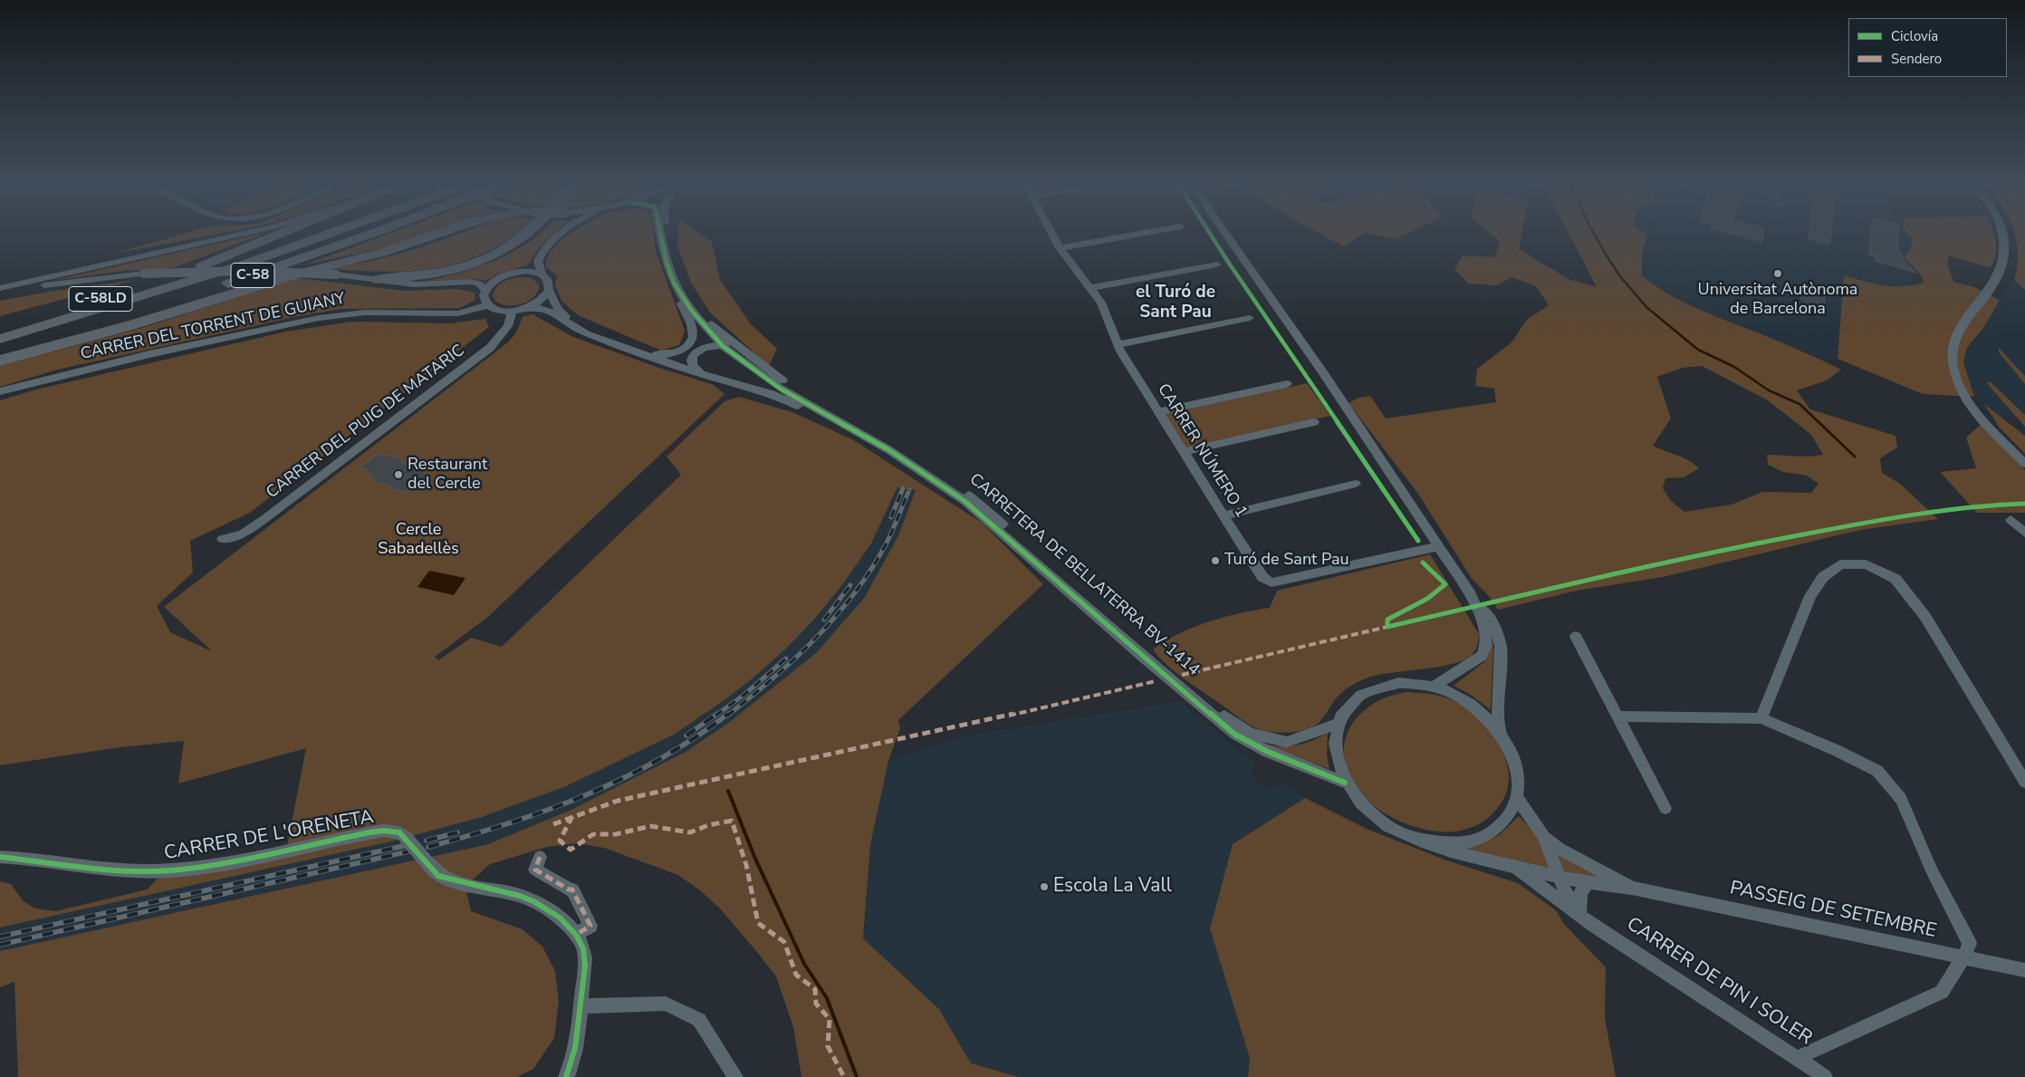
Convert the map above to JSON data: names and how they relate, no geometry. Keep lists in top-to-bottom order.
{
  "streets": {
    "highway": ["C-58", "C-58LD"],
    "street": [
      "CARRER DEL TORRENT DE GUIANY",
      "CARRER DEL PUIG DE MATARIC",
      "CARRER NÚMERO 1",
      "CARRETERA DE BELLATERRA BV-1414",
      "CARRER DE L'ORENETA",
      "PASSEIG DE SETEMBRE",
      "CARRER DE PIN I SOLER"
    ]
  },
  "crossings": [
    ["CARRER DEL TORRENT DE GUIANY", "CARRER DEL PUIG DE MATARIC"],
    ["PASSEIG DE SETEMBRE", "CARRER DE PIN I SOLER"]
  ],
  "districts": ["el Turó de Sant Pau"],
  "parks": ["Cercle Sabadellès"],
  "places": [
    "Universitat Autònoma de Barcelona",
    "Restaurant del Cercle",
    "Turó de Sant Pau",
    "Escola La Vall"
  ],
  "legend": ["Ciclovía", "Sendero"]
}
